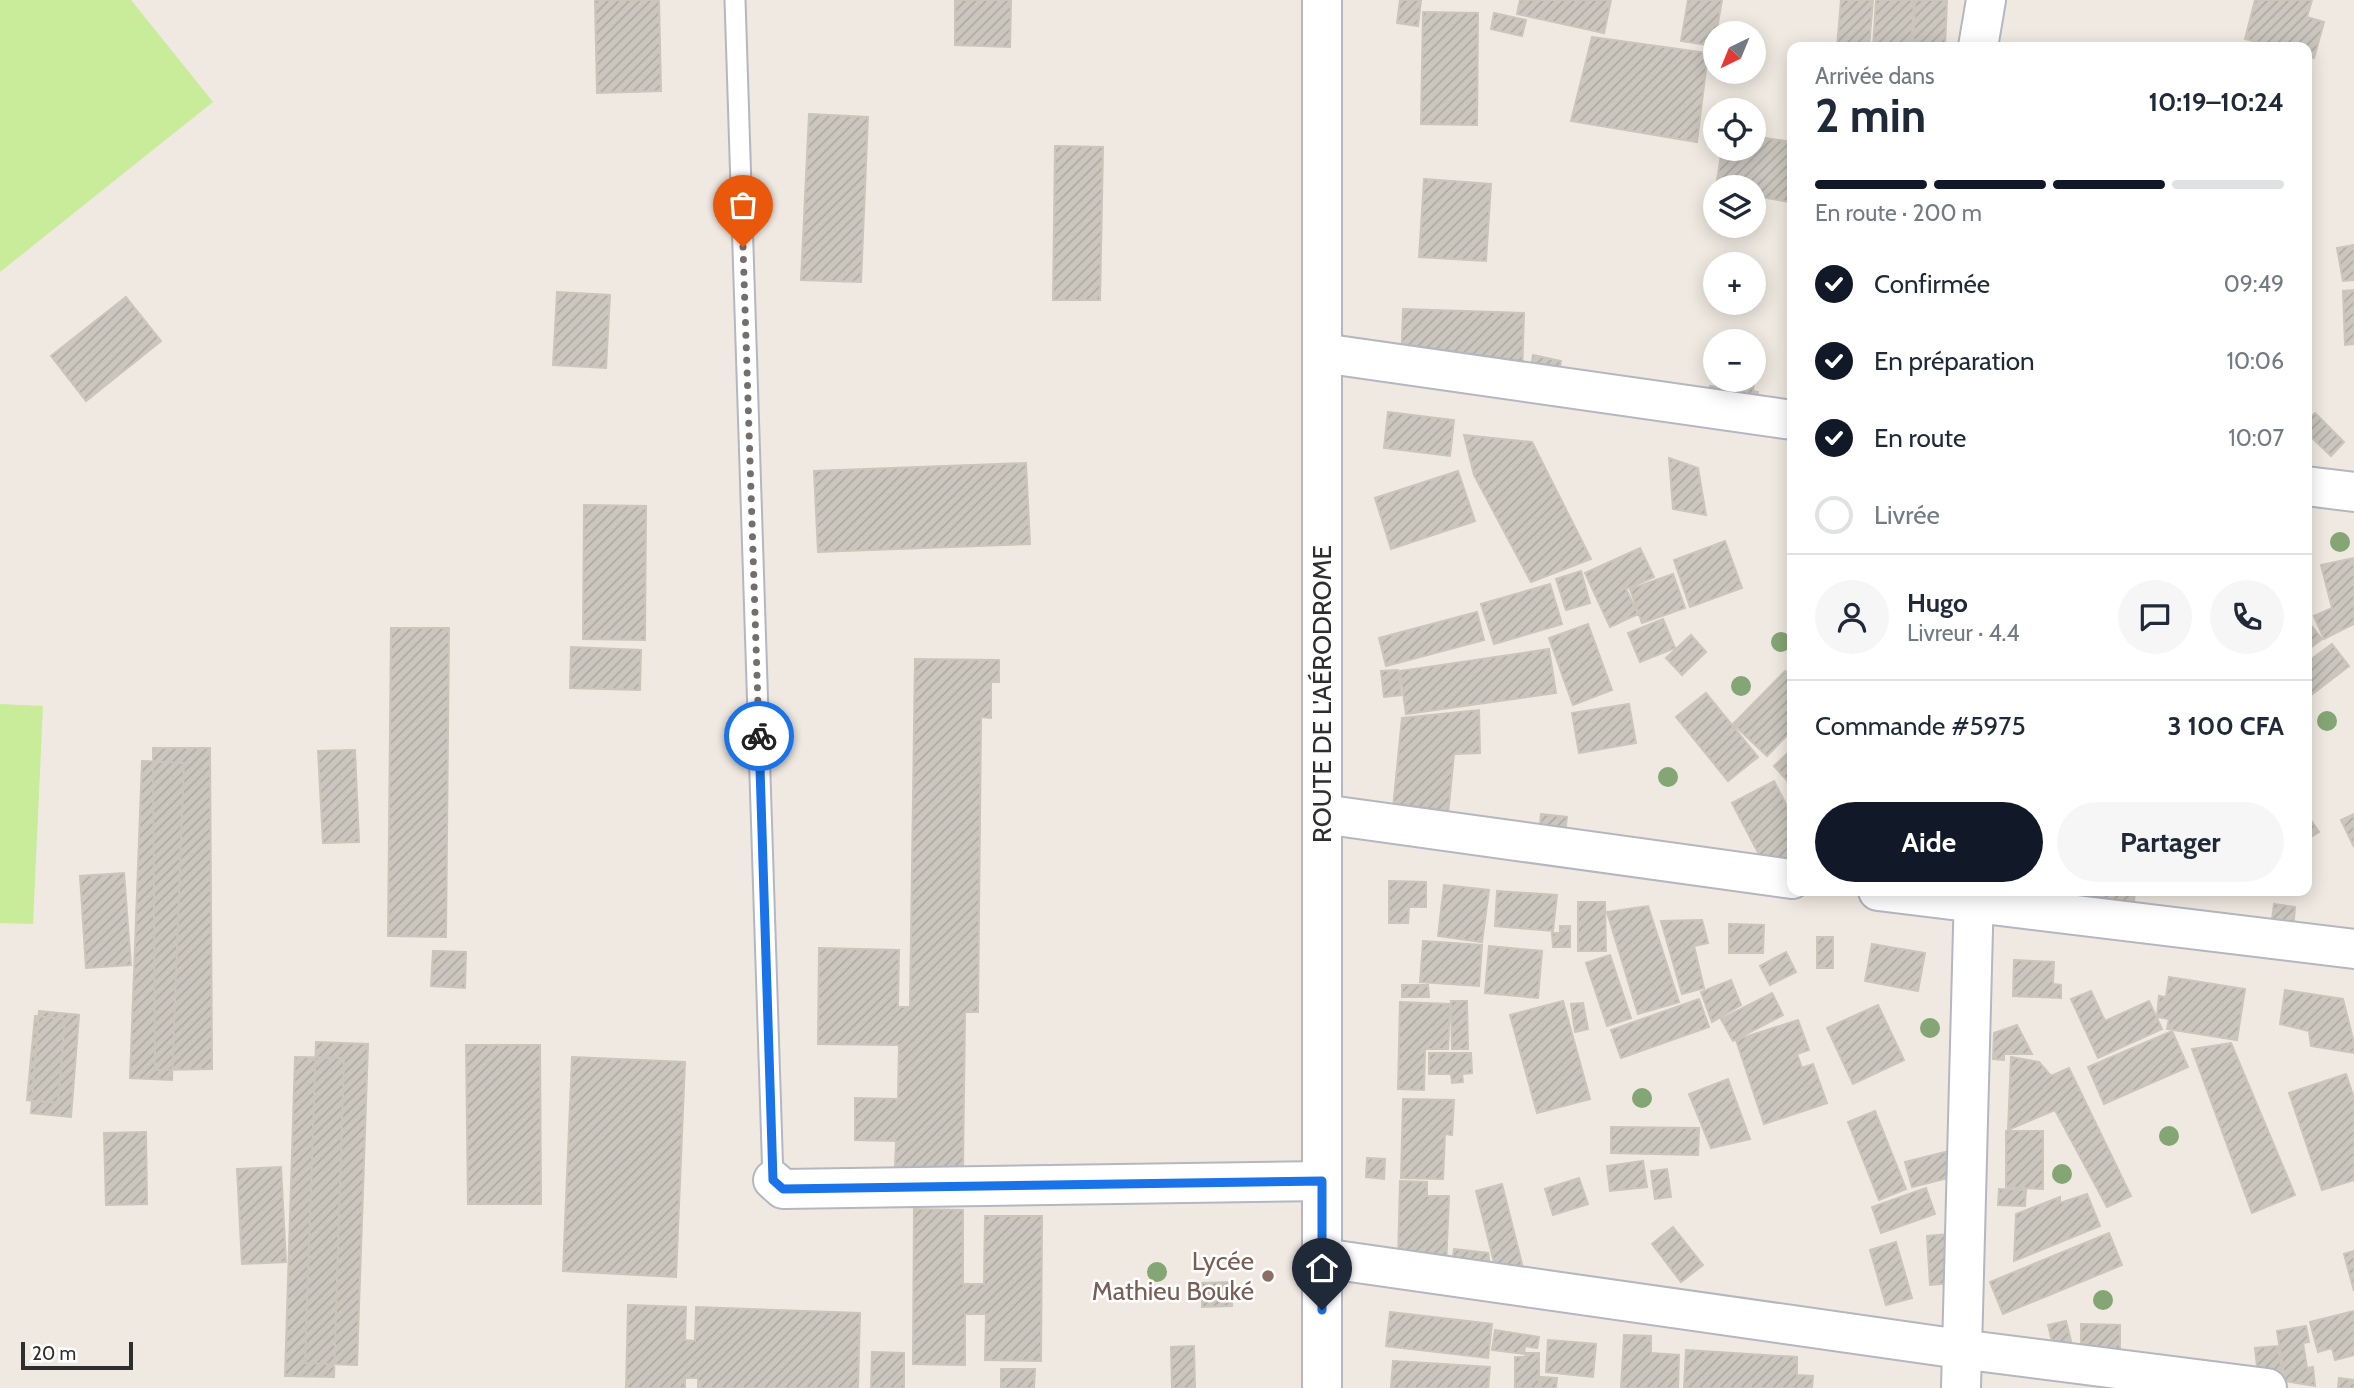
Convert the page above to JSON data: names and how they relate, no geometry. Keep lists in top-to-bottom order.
{
  "streets": {
    "street": ["ROUTE DE L'AÉRODROME"]
  },
  "places": ["Lycée Mathieu Bouké"],
  "scale_bar": "20 m",
  "north": "bottom left",
  "page": {
    "map_buttons": ["+", "−"],
    "heading": ["2 min", "Arrivée dans", "10:19–10:24"],
    "panel": [
      "Hugo",
      "Livreur · 4.4",
      "Commande #5975",
      "3 100 CFA"
    ],
    "bar": "En route · 200 m",
    "list": [
      ["Confirmée", "09:49"],
      ["En préparation", "10:06"],
      ["En route", "10:07"],
      "Livrée"
    ],
    "buttons": ["Aide", "Partager"],
    "scale": "20 m"
  }
}
